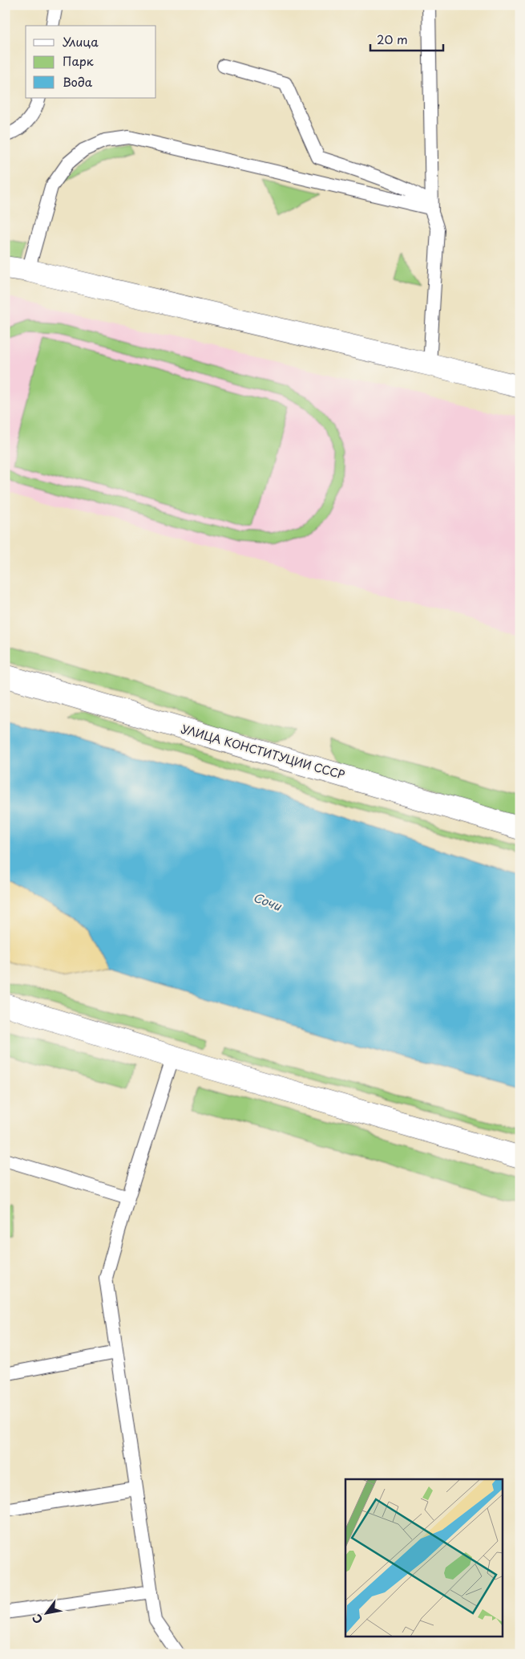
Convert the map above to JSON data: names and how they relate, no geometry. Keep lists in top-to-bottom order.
{
  "streets": {
    "street": ["УЛИЦА КОНСТИТУЦИИ СССР"]
  },
  "water": ["Сочи"],
  "legend": ["Улица", "Парк", "Вода"],
  "scale_bar": "20 m",
  "north": "bottom left"
}
